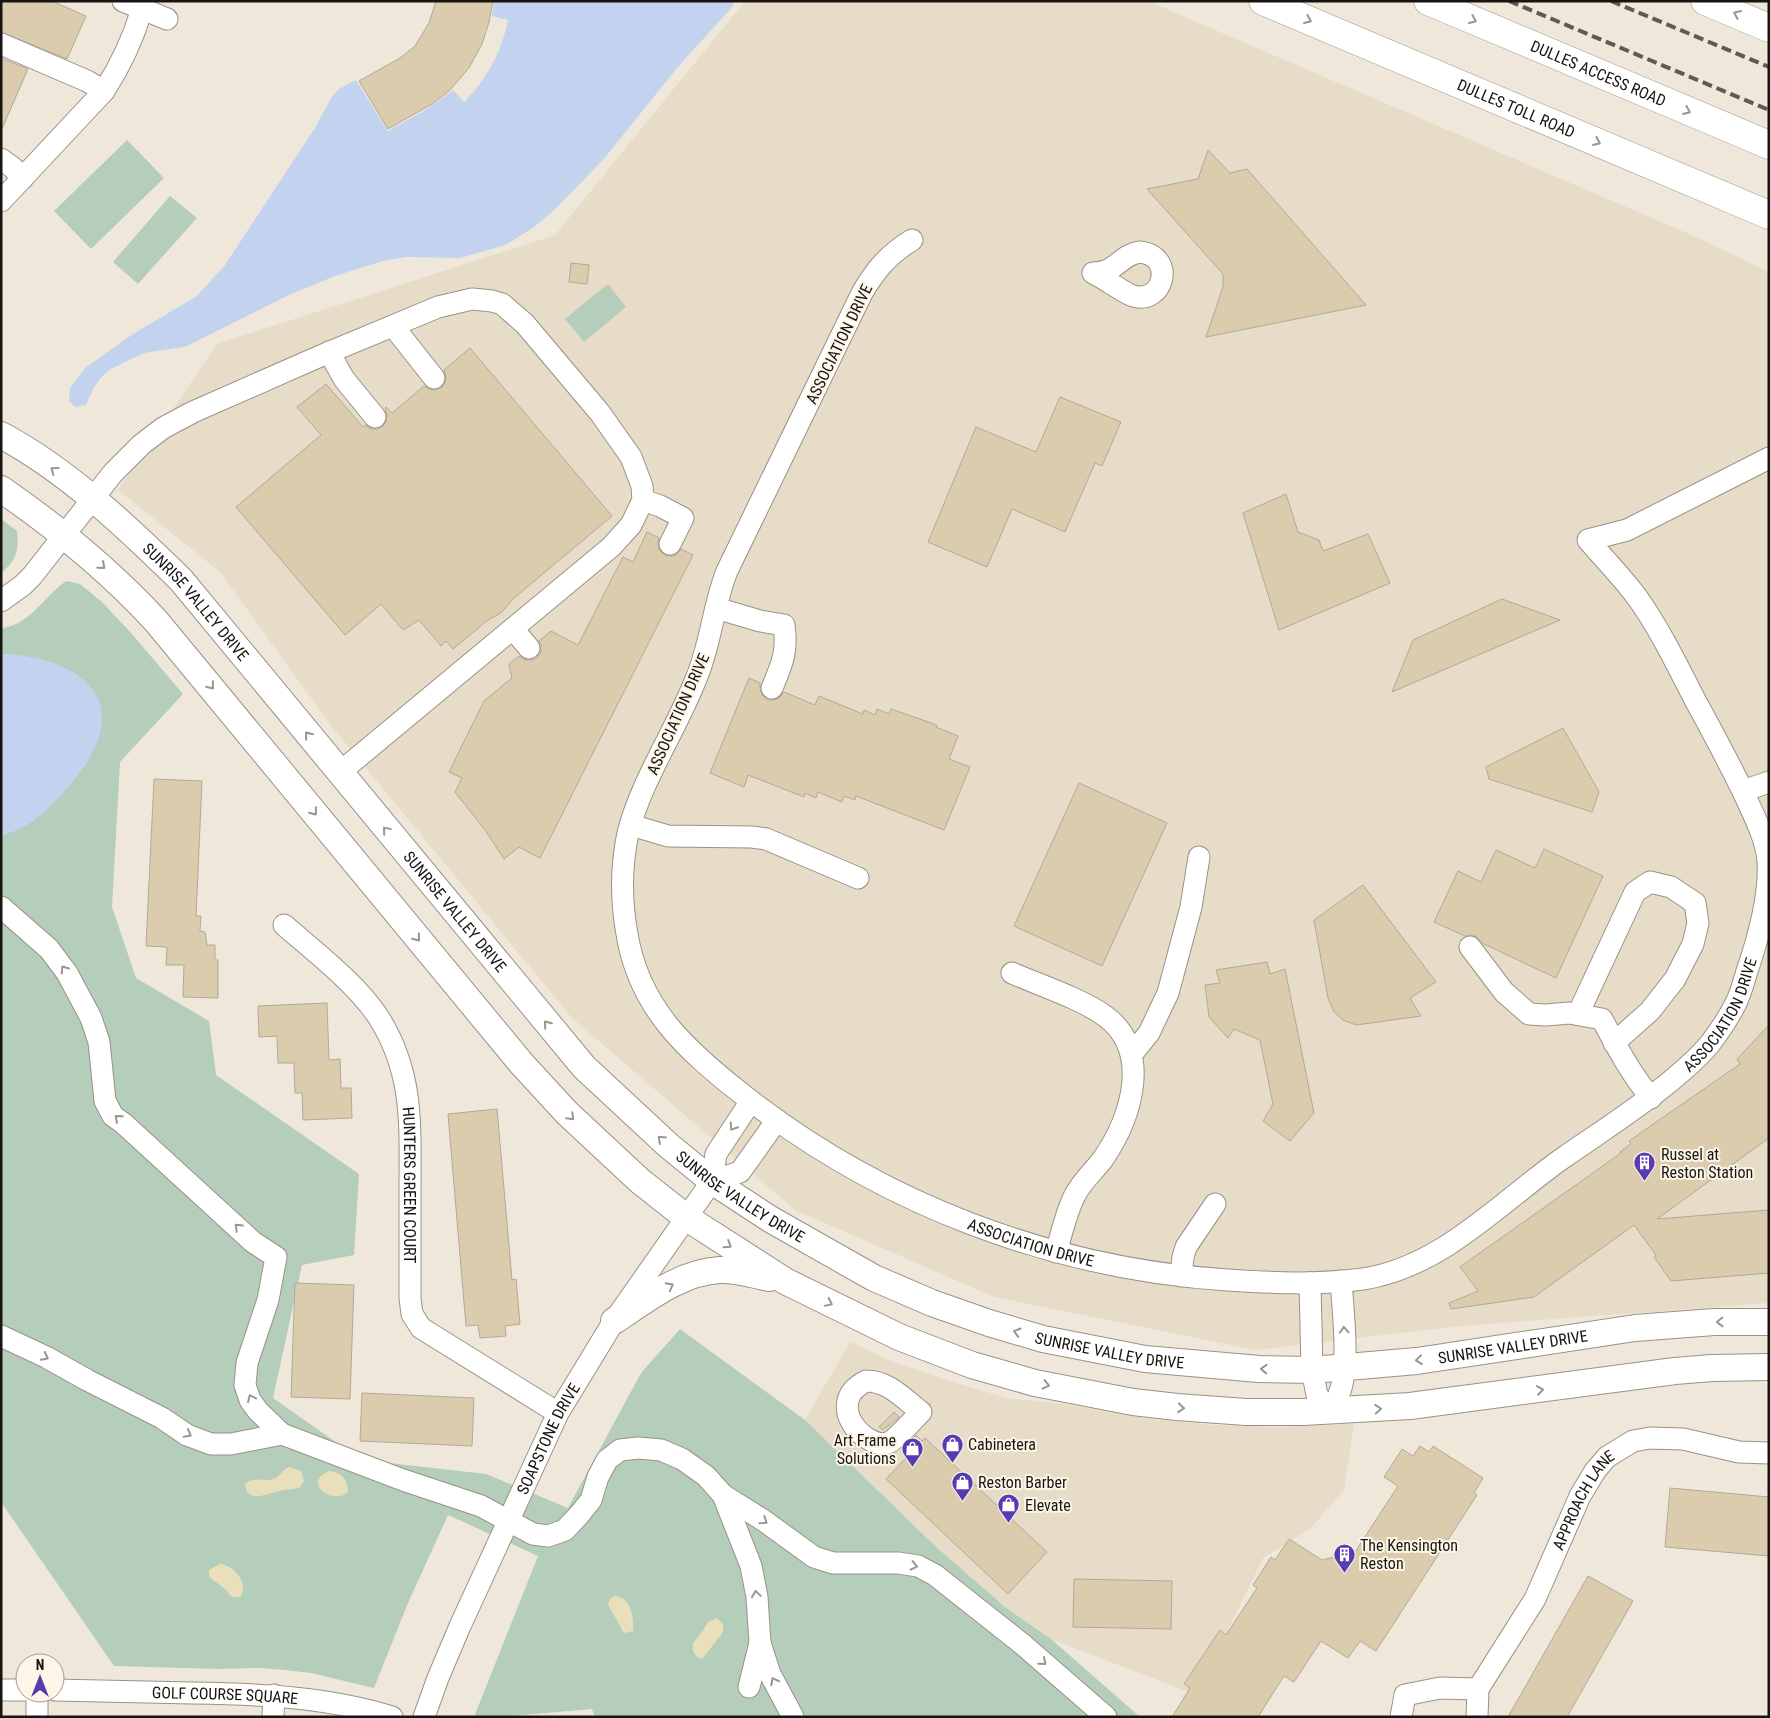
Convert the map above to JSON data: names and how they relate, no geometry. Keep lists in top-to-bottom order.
{
  "streets": {
    "highway": ["DULLES ACCESS ROAD", "DULLES TOLL ROAD"],
    "main road": ["SUNRISE VALLEY DRIVE"],
    "street": [
      "ASSOCIATION DRIVE",
      "HUNTERS GREEN COURT",
      "SOAPSTONE DRIVE",
      "APPROACH LANE",
      "GOLF COURSE SQUARE"
    ]
  },
  "crossings": [
    ["SUNRISE VALLEY DRIVE", "SOAPSTONE DRIVE"],
    ["HUNTERS GREEN COURT", "SOAPSTONE DRIVE"]
  ],
  "one_way": ["DULLES ACCESS ROAD", "DULLES TOLL ROAD"],
  "places": {
    "building": ["Russel at Reston Station", "The Kensington Reston"],
    "shop": [
      "Cabinetera",
      "Art Frame Solutions",
      "Reston Barber",
      "Elevate"
    ]
  },
  "north": "top"
}
